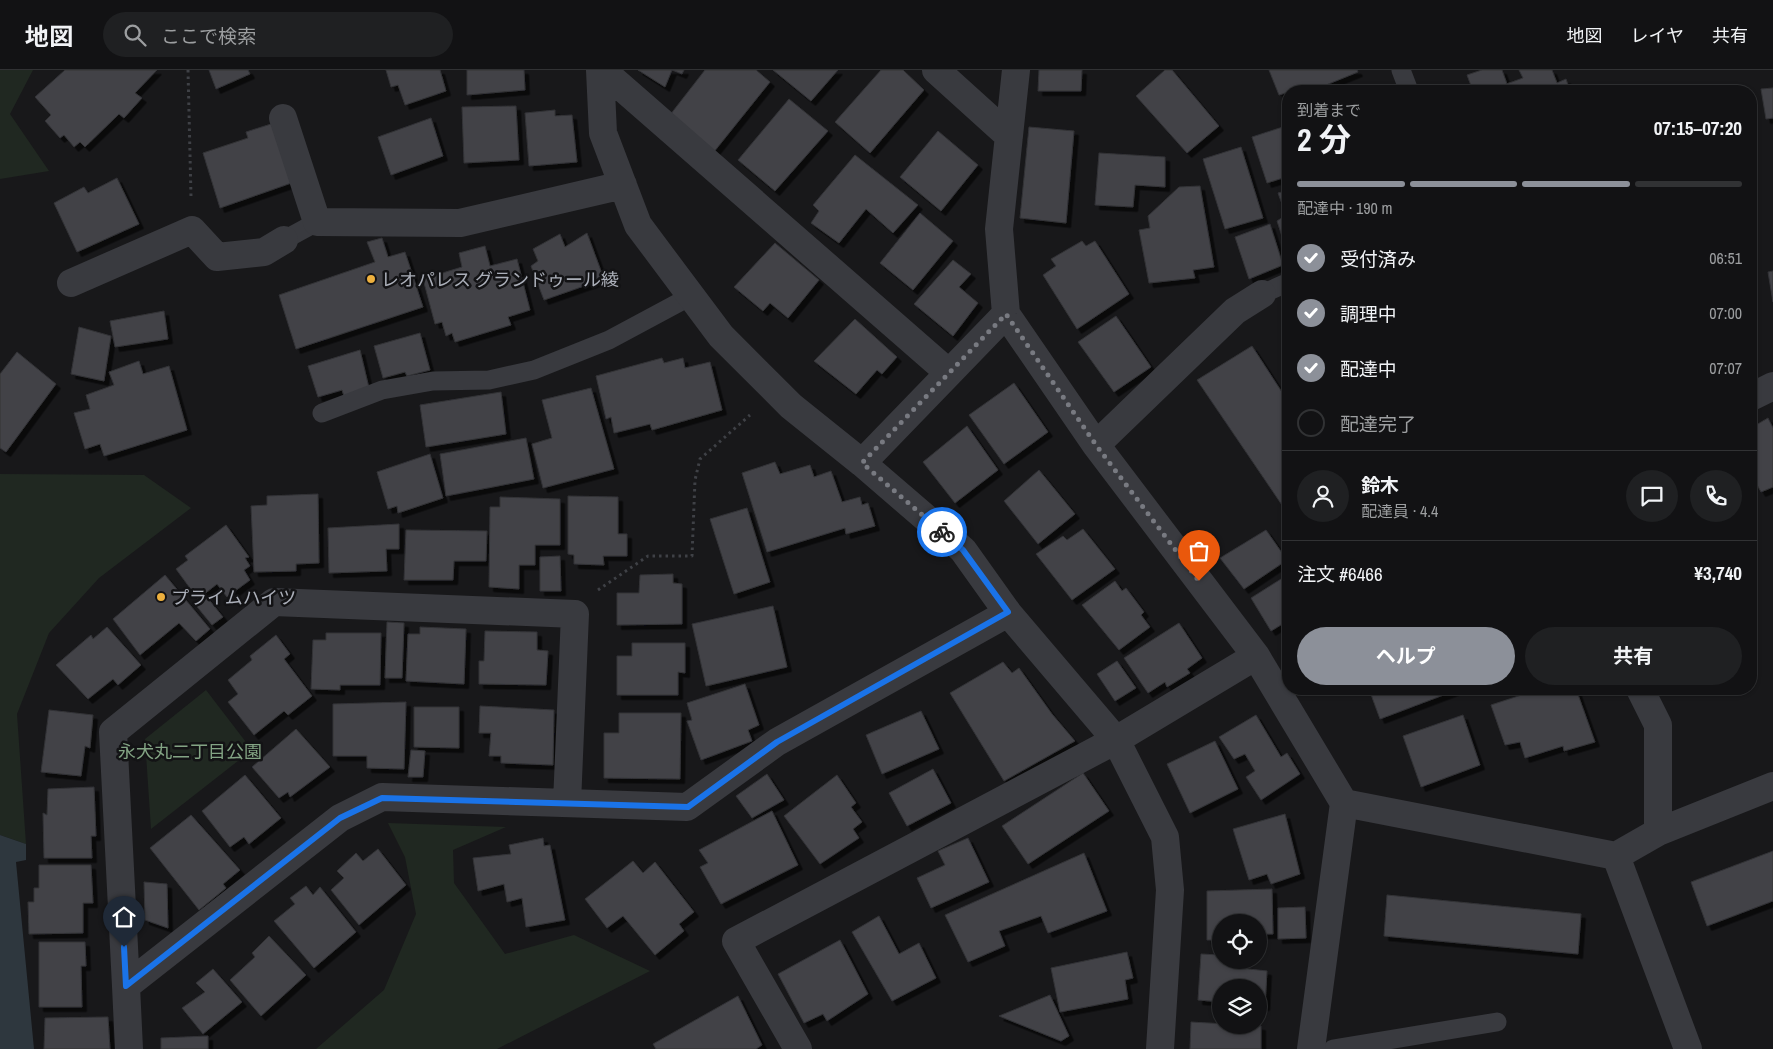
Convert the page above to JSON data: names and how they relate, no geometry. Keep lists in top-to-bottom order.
{
  "parks": ["永犬丸二丁目公園"],
  "places": ["レオパレス グランドゥール綾", "プライムハイツ"],
  "page": {
    "header": "地図",
    "search": "ここで検索",
    "nav": ["地図", "レイヤ", "共有"],
    "heading": ["2 分", "到着まで", "07:15–07:20"],
    "panel": [
      "鈴木",
      "配達員 · 4.4",
      "注文 #6466",
      "¥3,740"
    ],
    "bar": "配達中 · 190 m",
    "list": [
      ["受付済み", "06:51"],
      ["調理中", "07:00"],
      ["配達中", "07:07"],
      "配達完了"
    ],
    "buttons": ["ヘルプ", "共有"]
  }
}
